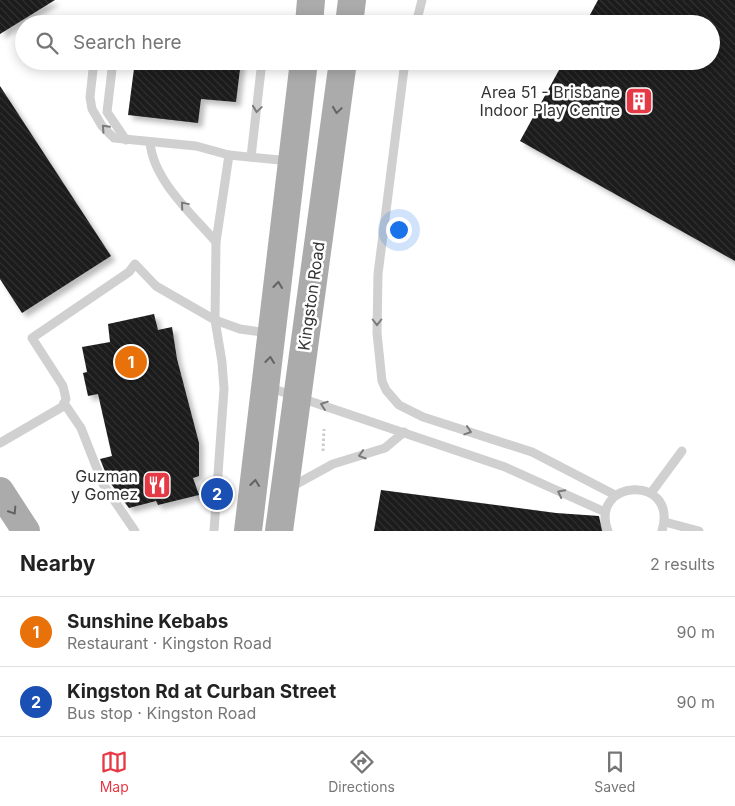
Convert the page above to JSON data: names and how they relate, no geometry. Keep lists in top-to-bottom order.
{
  "streets": {
    "main road": ["Kingston Road"]
  },
  "places": {
    "building": ["Area 51 - Brisbane Indoor Play Centre"],
    "restaurant": ["Guzman y Gomez"]
  },
  "page": {
    "search": "Search here",
    "pins": ["1", "2"],
    "heading": ["Nearby", "2 results"],
    "list": [
      {
        "mark": "1",
        "name": "Sunshine Kebabs",
        "note": "Restaurant · Kingston Road",
        "value": "90 m"
      },
      {
        "mark": "2",
        "name": "Kingston Rd at Curban Street",
        "note": "Bus stop · Kingston Road",
        "value": "90 m"
      }
    ],
    "nav": ["Map", "Directions", "Saved"]
  }
}
